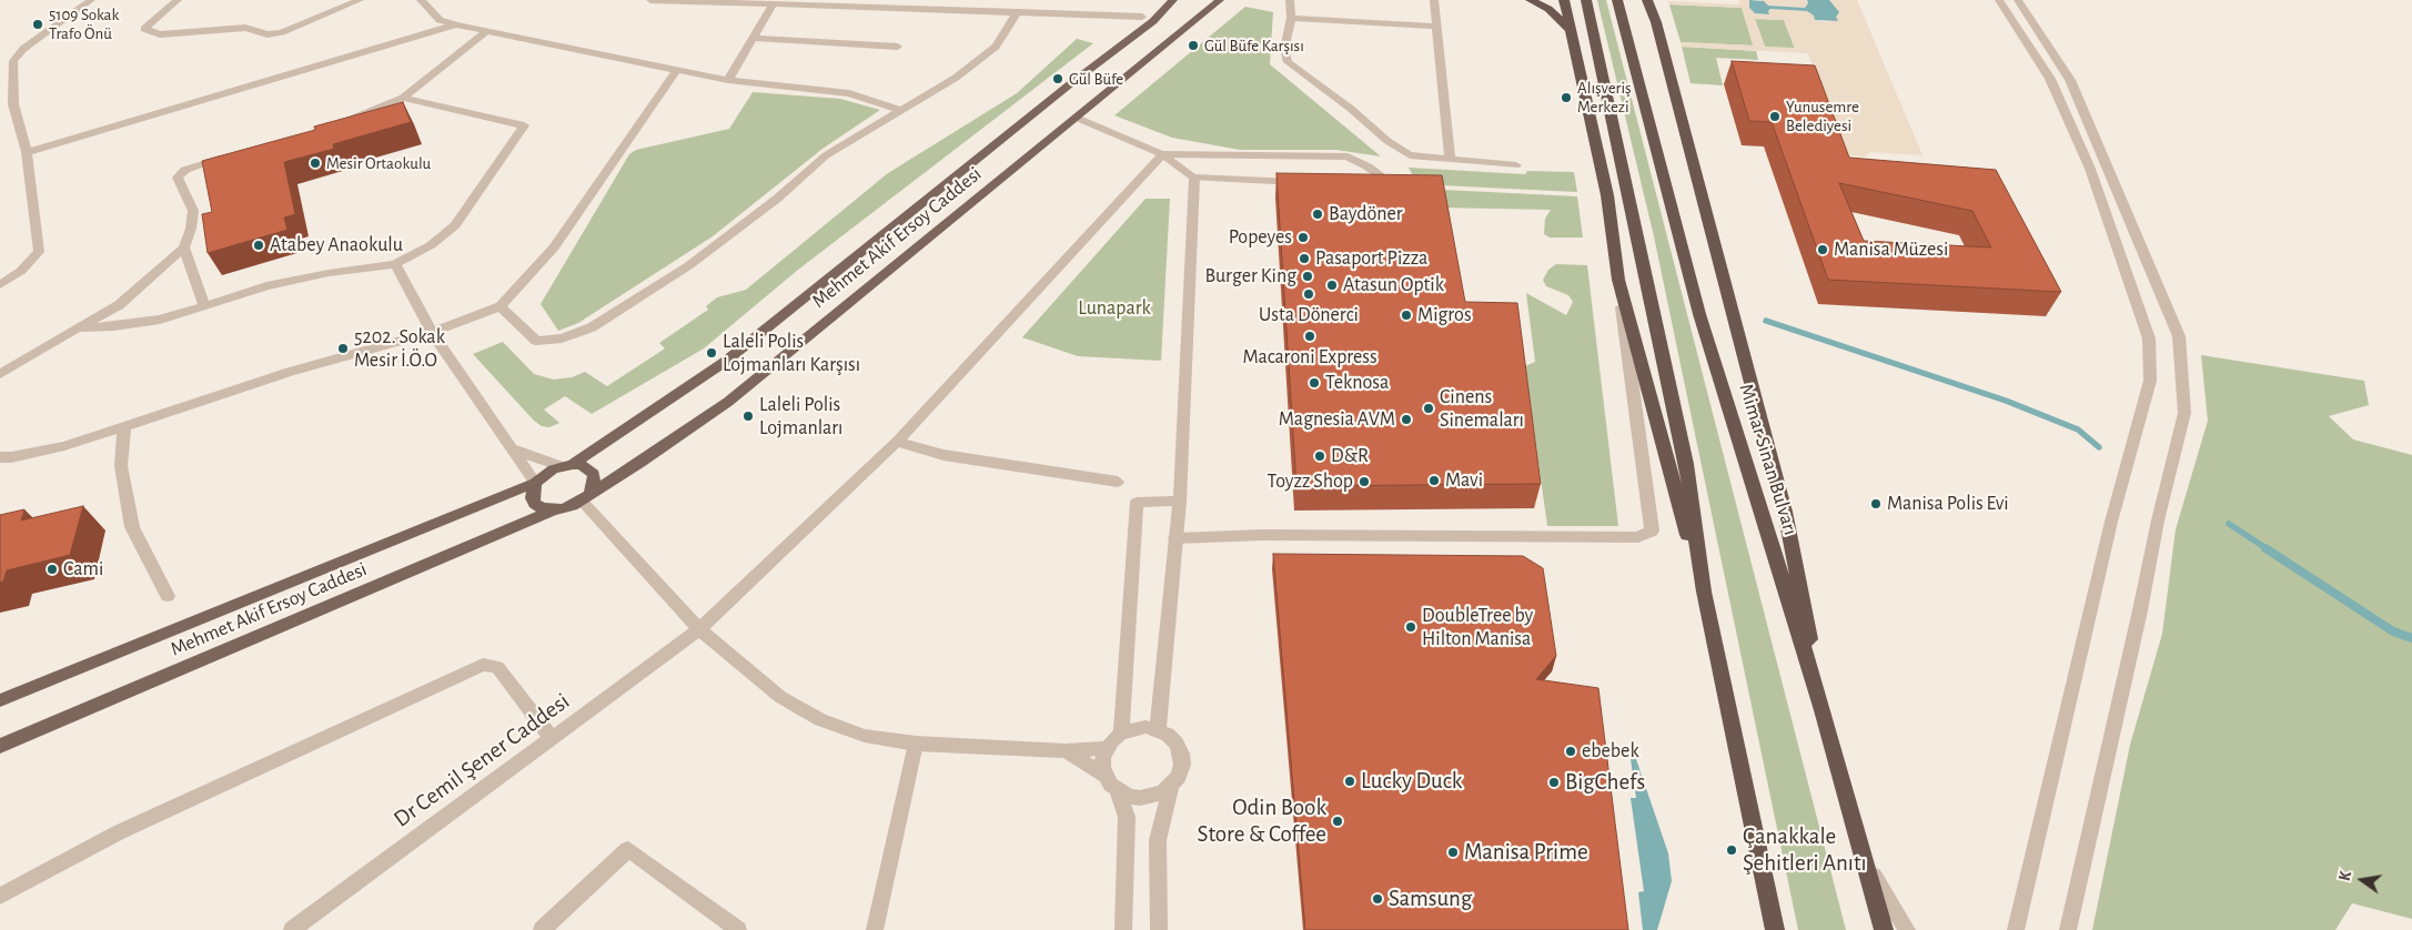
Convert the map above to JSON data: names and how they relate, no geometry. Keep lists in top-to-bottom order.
{
  "streets": {
    "highway": ["Mimar Sinan Bulvarı"],
    "main road": ["Mehmet Akif Ersoy Caddesi"],
    "street": ["Dr Cemil Şener Caddesi"]
  },
  "parks": ["Lunapark"],
  "places": [
    "5109 Sokak Trafo Önü",
    "Gül Büfe Karşısı",
    "Gül Büfe",
    "Alışveriş Merkezi",
    "Yunusemre Belediyesi",
    "Mesir Ortaokulu",
    "Baydöner",
    "Popeyes",
    "Atabey Anaokulu",
    "Manisa Müzesi",
    "Pasaport Pizza",
    "Burger King",
    "Atasun Optik",
    "Usta Dönerci",
    "Migros",
    "Macaroni Express",
    "5202. Sokak Mesir İ.Ö.O",
    "Laleli Polis Lojmanları Karşısı",
    "Teknosa",
    "Cinens Sinemaları",
    "Laleli Polis Lojmanları",
    "Magnesia AVM",
    "D&R",
    "Mavi",
    "Toyzz Shop",
    "Manisa Polis Evi",
    "Cami",
    "DoubleTree by Hilton Manisa",
    "ebebek",
    "Lucky Duck",
    "BigChefs",
    "Odin Book Store & Coffee",
    "Çanakkale Şehitleri Anıtı",
    "Manisa Prime",
    "Samsung"
  ],
  "north": "left"
}
